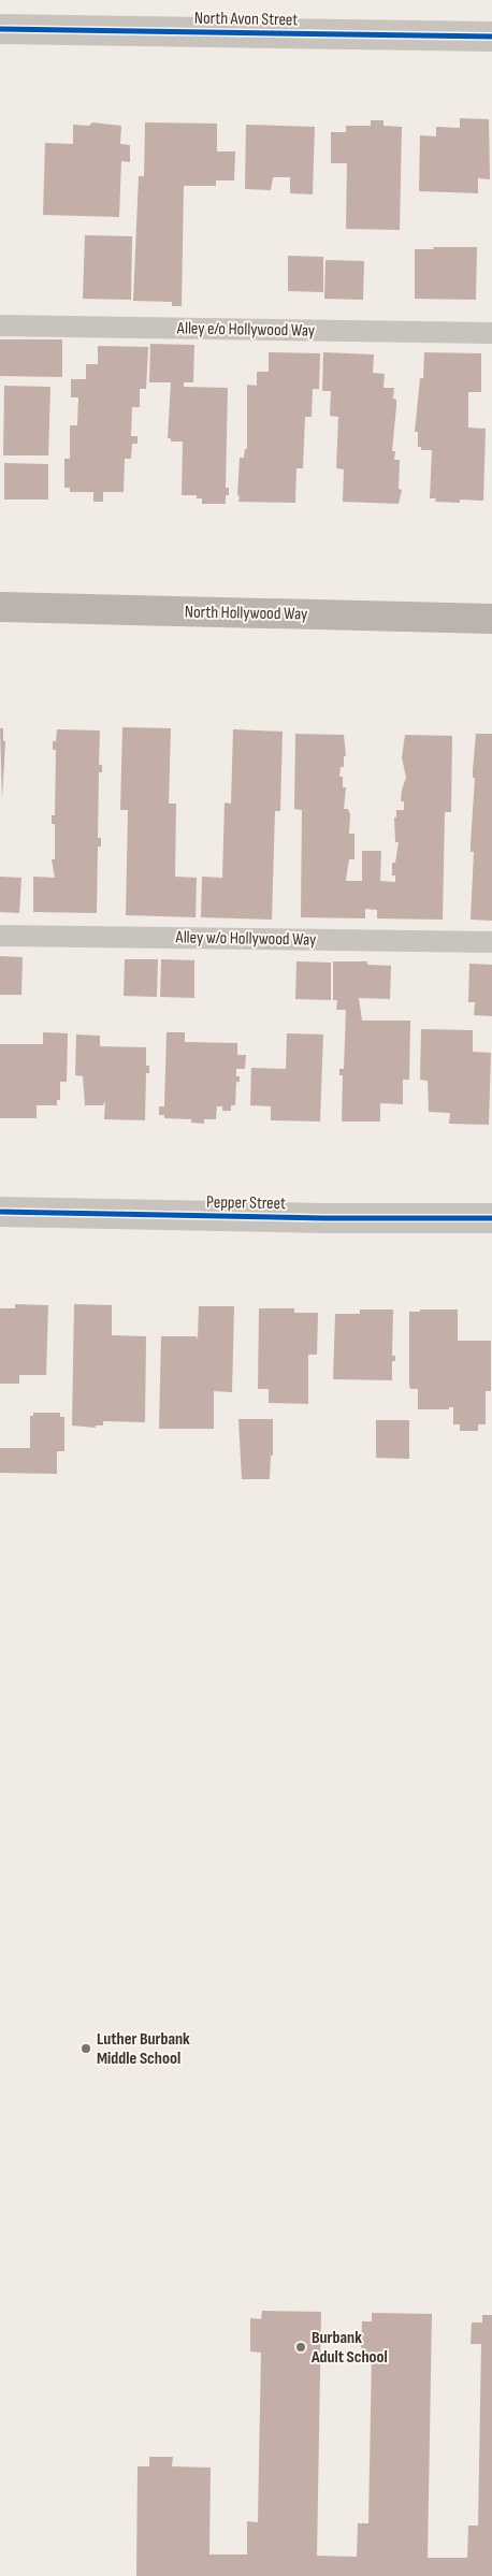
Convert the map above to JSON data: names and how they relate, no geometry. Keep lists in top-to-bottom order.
{
  "streets": {
    "main road": ["North Hollywood Way"],
    "street": ["North Avon Street", "Pepper Street"],
    "lane": ["Alley e/o Hollywood Way", "Alley w/o Hollywood Way"]
  },
  "places": ["Luther Burbank Middle School", "Burbank Adult School"]
}
